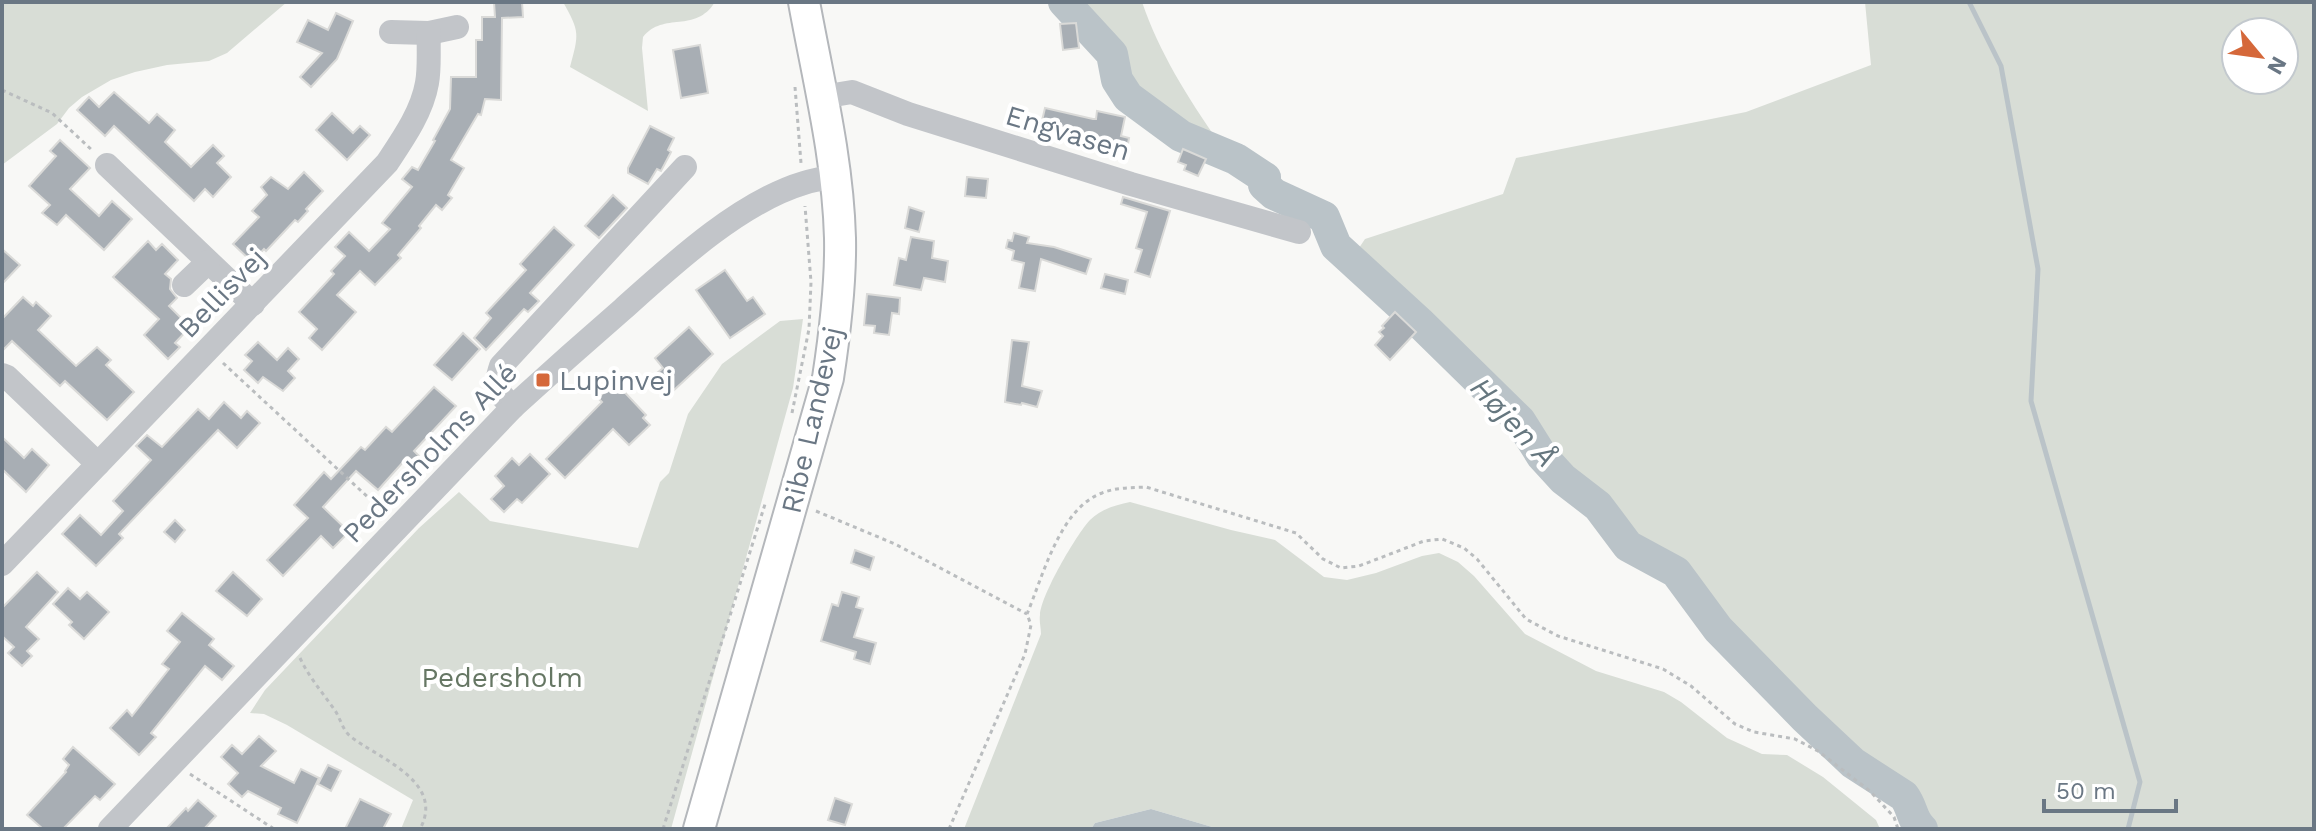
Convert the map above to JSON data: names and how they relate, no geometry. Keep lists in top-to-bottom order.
{
  "streets": {
    "main road": ["Ribe Landevej"],
    "street": ["Engvasen", "Bellisvej", "Pedersholms Allé"]
  },
  "crossings": [
    ["Engvasen", "Ribe Landevej"],
    ["Ribe Landevej", "Pedersholms Allé"]
  ],
  "water": ["Højen Å"],
  "parks": ["Pedersholm"],
  "places": {
    "transit": ["Lupinvej"]
  },
  "scale_bar": "50 m",
  "north": "bottom right"
}
